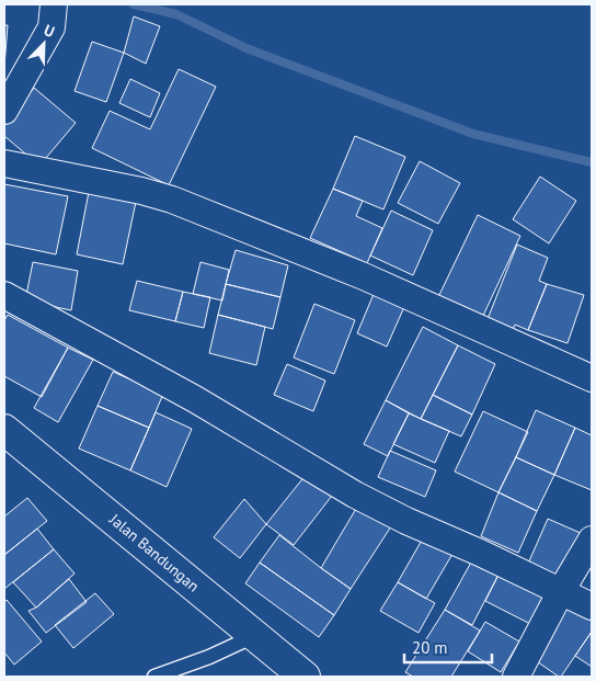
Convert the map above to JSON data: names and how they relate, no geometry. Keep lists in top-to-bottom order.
{
  "streets": {
    "main road": ["Jalan Bandungan"]
  },
  "scale_bar": "20 m",
  "north": "top right"
}
